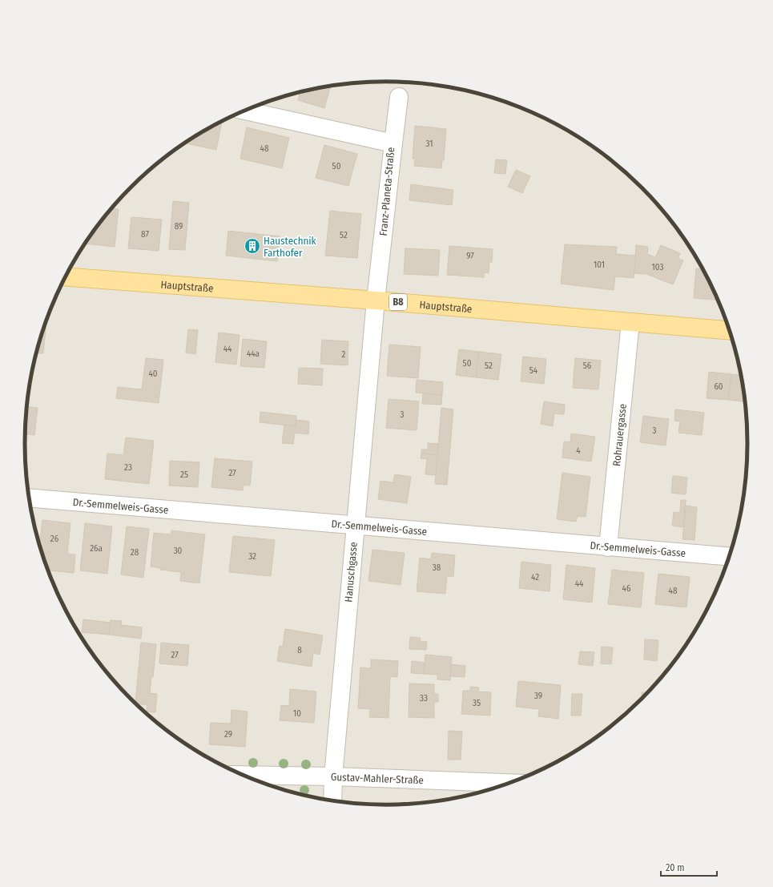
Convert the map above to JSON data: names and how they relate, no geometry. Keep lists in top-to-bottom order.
{
  "streets": {
    "main road": ["Hauptstraße", "B8"],
    "street": [
      "Franz-Planeta-Straße",
      "Rohrauergasse",
      "Dr.-Semmelweis-Gasse",
      "Hanuschgasse",
      "Gustav-Mahler-Straße"
    ]
  },
  "crossings": [
    ["Franz-Planeta-Straße", "Hauptstraße"],
    ["Franz-Planeta-Straße", "Hanuschgasse"],
    ["Hauptstraße", "Rohrauergasse"],
    ["Hauptstraße", "Hanuschgasse"],
    ["Rohrauergasse", "Dr.-Semmelweis-Gasse"],
    ["Dr.-Semmelweis-Gasse", "Hanuschgasse"],
    ["Hanuschgasse", "Gustav-Mahler-Straße"]
  ],
  "places": {
    "building": ["Haustechnik Farthofer"]
  },
  "house_numbers": [
    "31",
    "48",
    "50",
    "89",
    "87",
    "52",
    "97",
    "101",
    "103",
    "44",
    "44a",
    "2",
    "50",
    "52",
    "56",
    "54",
    "40",
    "60",
    "3",
    "3",
    "4",
    "23",
    "27",
    "25",
    "26",
    "26a",
    "30",
    "28",
    "32",
    "38",
    "42",
    "44",
    "46",
    "48",
    "8",
    "27",
    "39",
    "33",
    "35",
    "10",
    "29"
  ],
  "scale_bar": "20 m"
}
